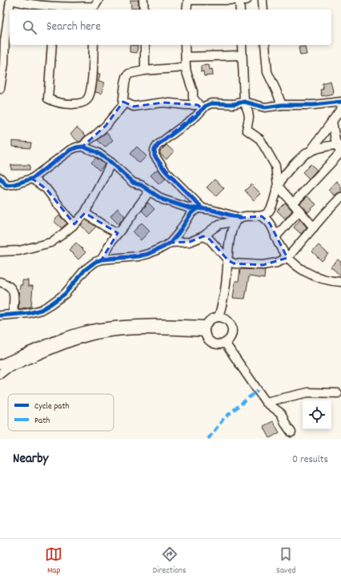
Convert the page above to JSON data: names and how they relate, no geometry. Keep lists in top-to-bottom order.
{
  "legend": ["Cycle path", "Path"],
  "page": {
    "search": "Search here",
    "heading": ["Nearby", "0 results"],
    "nav": ["Map", "Directions", "Saved"]
  }
}
